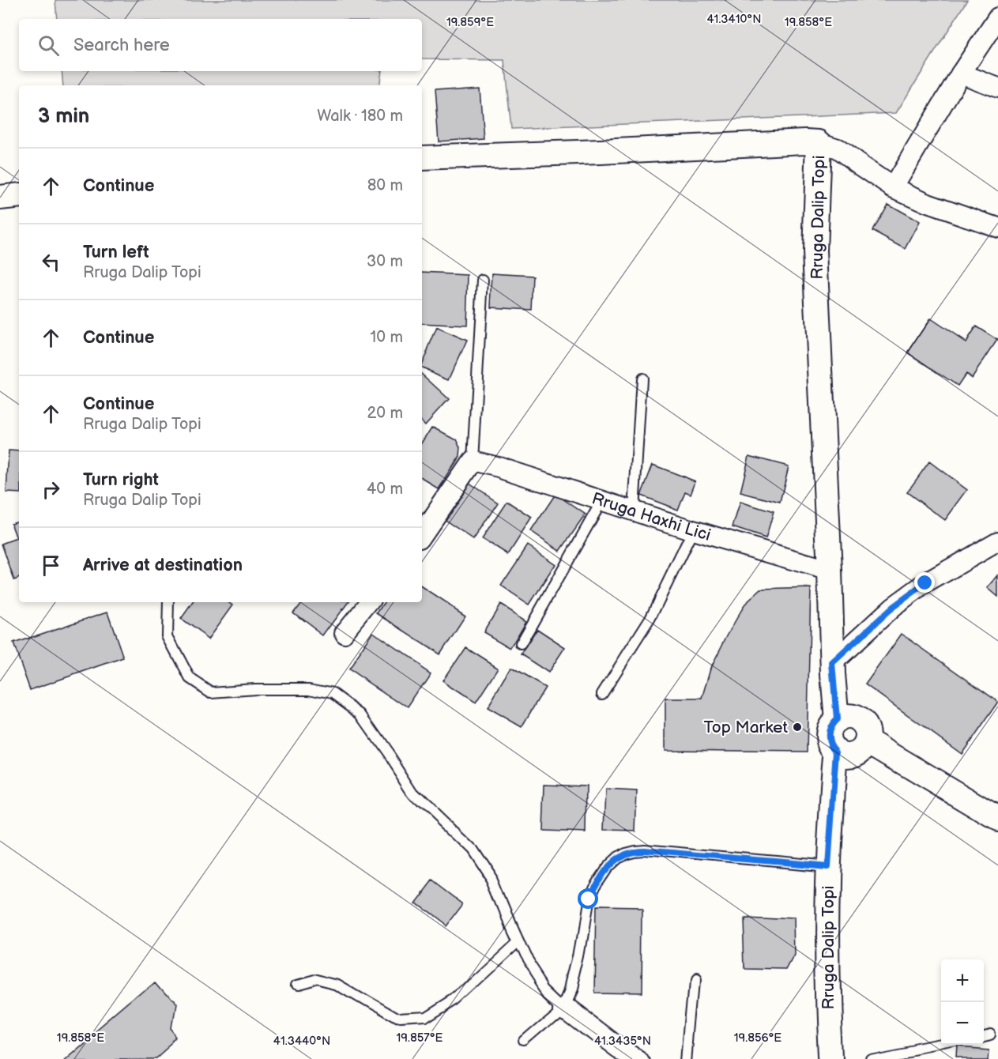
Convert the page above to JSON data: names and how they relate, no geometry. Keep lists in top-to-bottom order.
{
  "streets": {
    "street": ["Rruga Dalip Topi", "Rruga Haxhi Lici"]
  },
  "crossings": [
    ["Rruga Dalip Topi", "Rruga Haxhi Lici"]
  ],
  "places": ["Top Market"],
  "page": {
    "search": "Search here",
    "heading": ["3 min", "Walk · 180 m"],
    "list": [
      ["Continue", "80 m"],
      ["Turn left", "Rruga Dalip Topi", "30 m"],
      ["Continue", "10 m"],
      ["Continue", "Rruga Dalip Topi", "20 m"],
      ["Turn right", "Rruga Dalip Topi", "40 m"],
      "Arrive at destination"
    ],
    "map_buttons": ["+", "−"]
  },
  "coordinates": [
    "41.3410°N",
    "19.859°E",
    "19.858°E",
    "19.857°E",
    "19.856°E",
    "41.3440°N",
    "41.3435°N"
  ]
}
